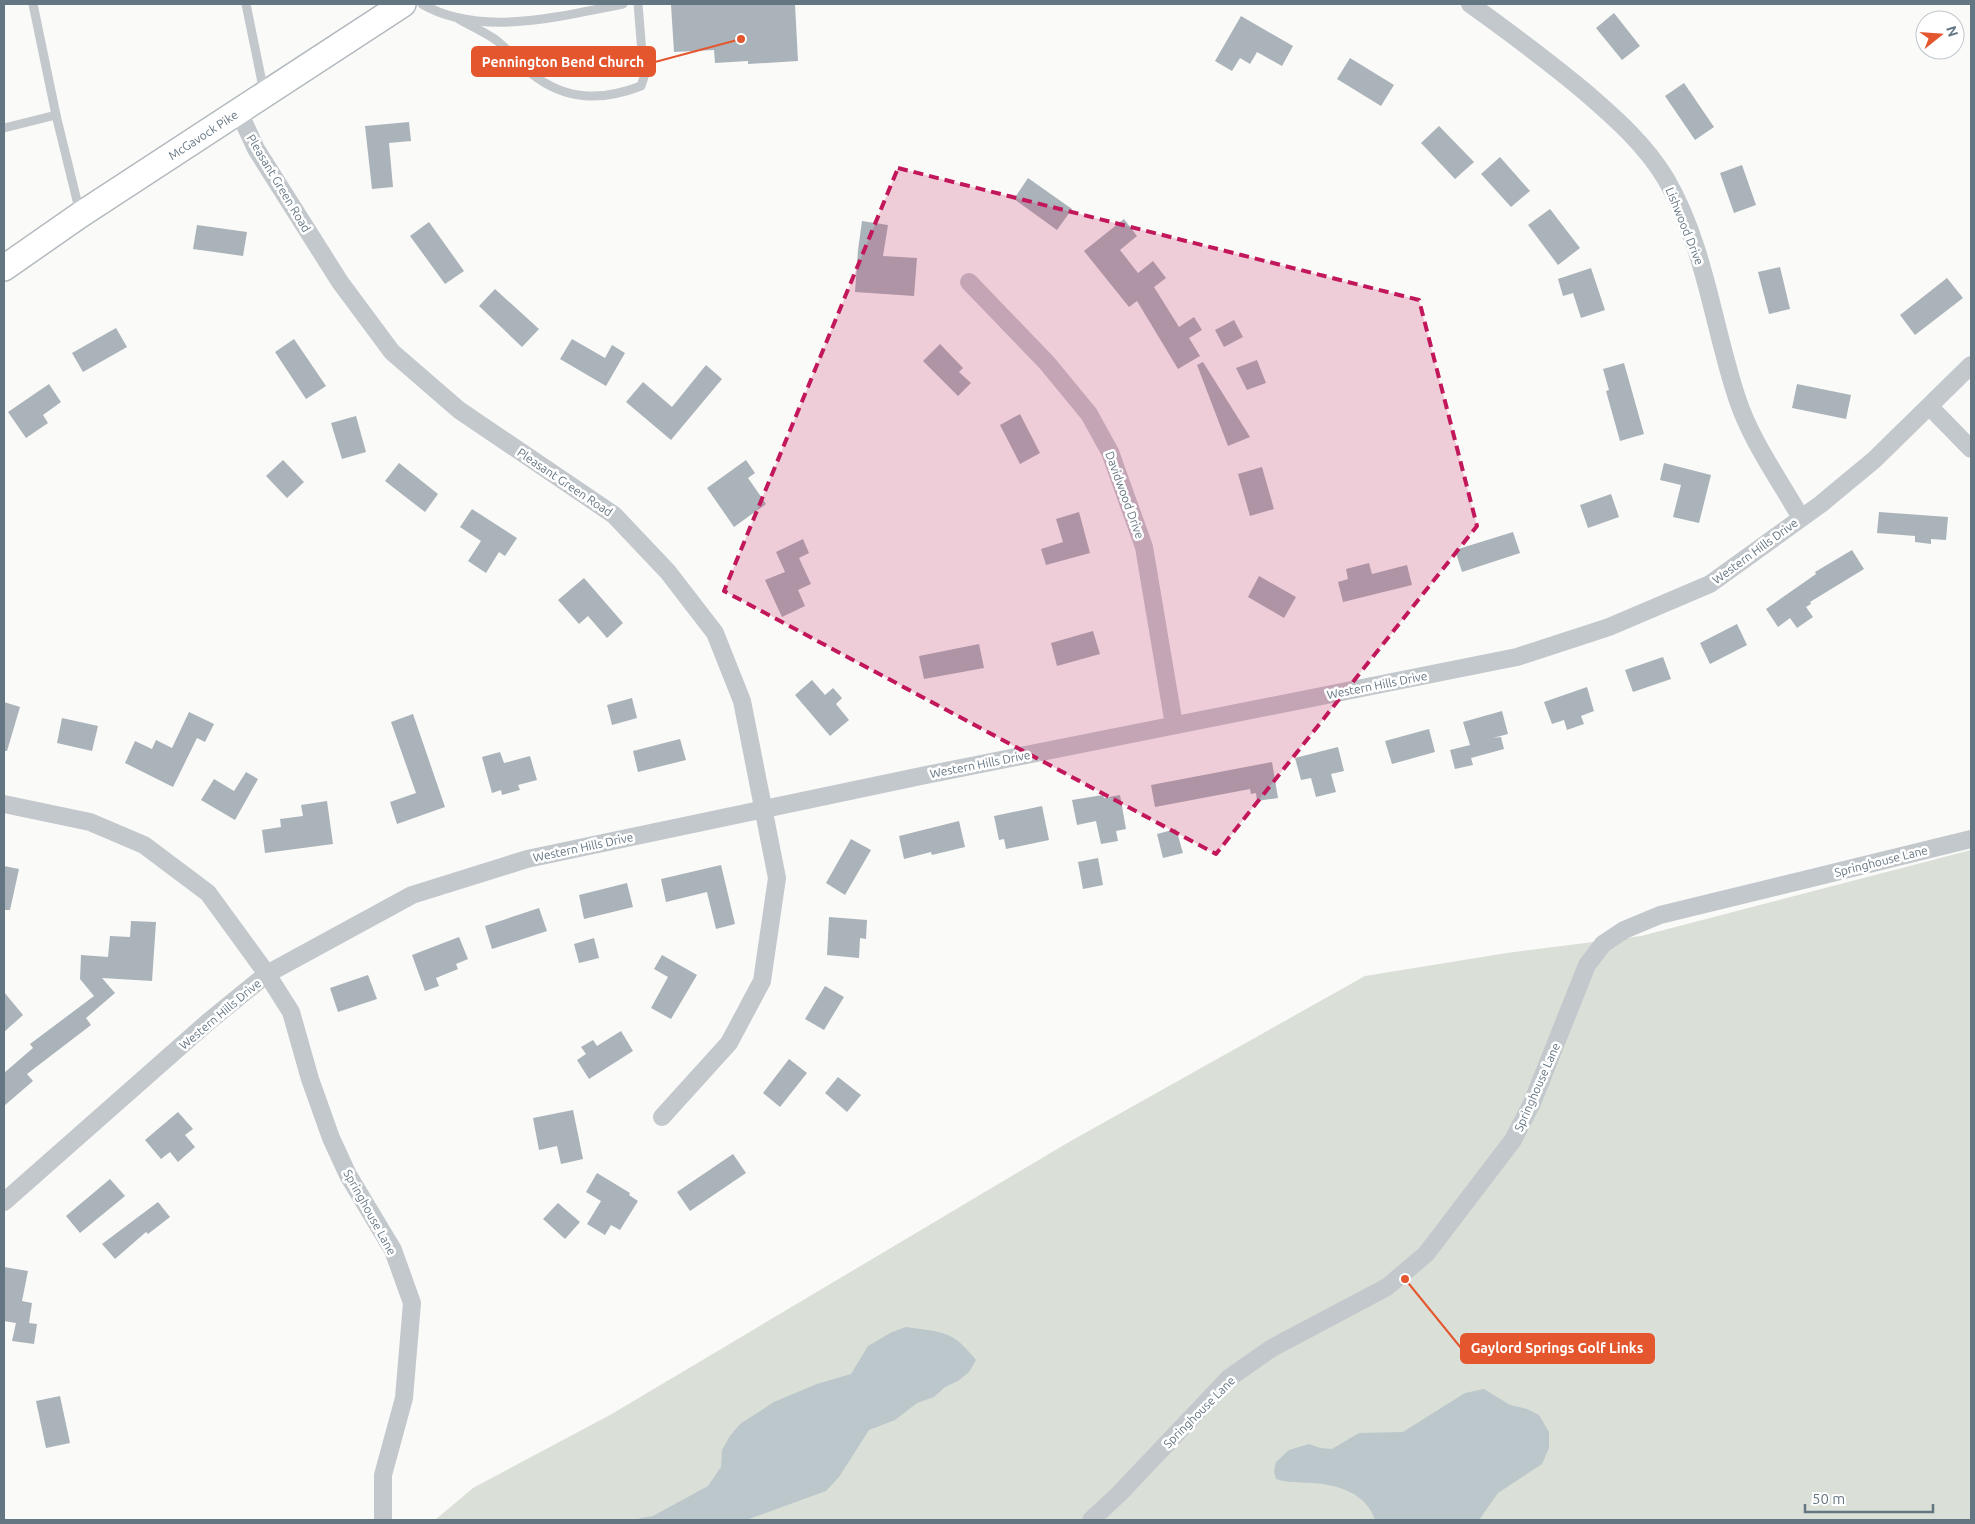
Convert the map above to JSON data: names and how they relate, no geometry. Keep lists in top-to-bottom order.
{
  "streets": {
    "main road": ["McGavock Pike"],
    "street": [
      "Pleasant Green Road",
      "Lishwood Drive",
      "Davidwood Drive",
      "Western Hills Drive",
      "Springhouse Lane"
    ]
  },
  "crossings": [
    ["McGavock Pike", "Pleasant Green Road"],
    ["Pleasant Green Road", "Western Hills Drive"],
    ["Lishwood Drive", "Western Hills Drive"],
    ["Davidwood Drive", "Western Hills Drive"],
    ["Western Hills Drive", "Springhouse Lane"]
  ],
  "places": ["Pennington Bend Church", "Gaylord Springs Golf Links"],
  "scale_bar": "50 m",
  "north": "right"
}
